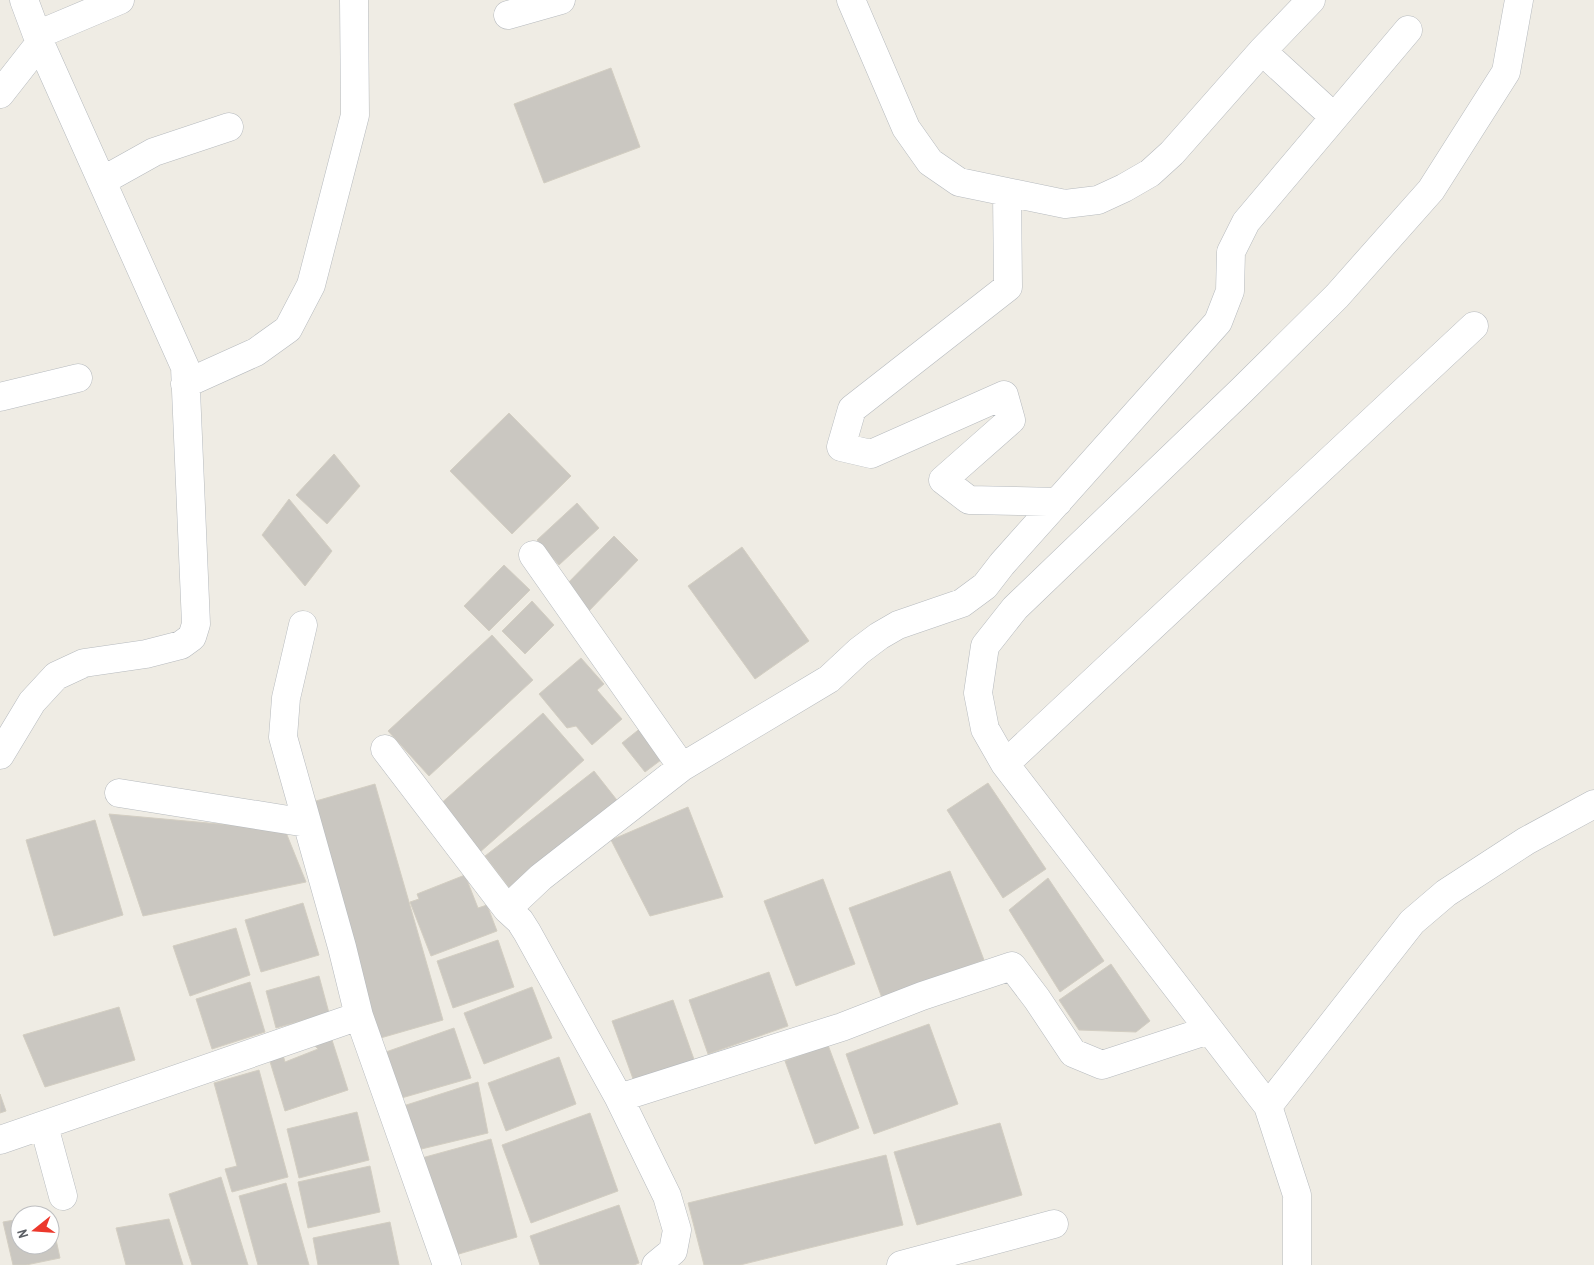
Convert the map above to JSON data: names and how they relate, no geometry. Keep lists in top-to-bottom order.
{
  "north": "left"
}
